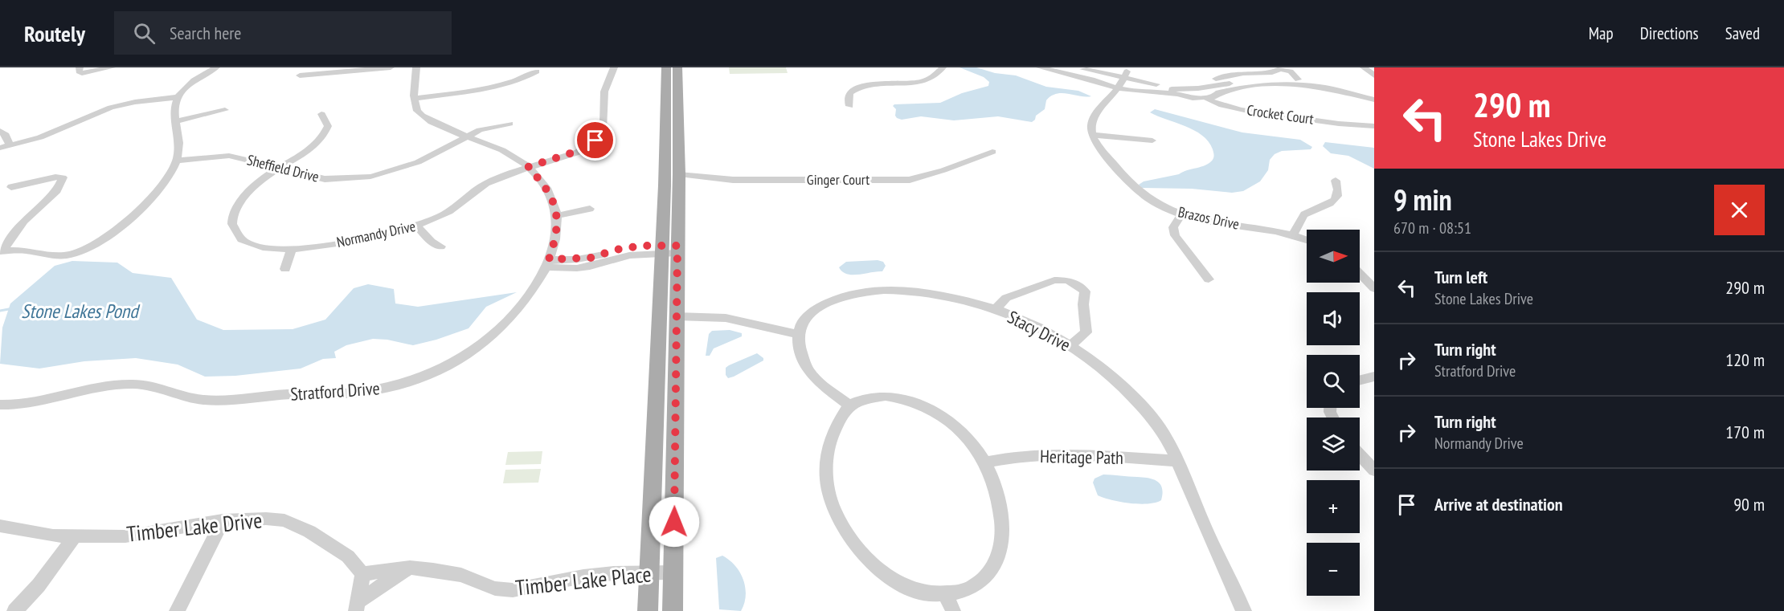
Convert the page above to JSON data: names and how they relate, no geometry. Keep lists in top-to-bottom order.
{
  "streets": {
    "street": [
      "Crocket Court",
      "Sheffield Drive",
      "Ginger Court",
      "Brazos Drive",
      "Normandy Drive",
      "Stacy Drive",
      "Stratford Drive",
      "Heritage Path",
      "Timber Lake Drive",
      "Timber Lake Place"
    ]
  },
  "crossings": [
    ["Sheffield Drive", "Normandy Drive"],
    ["Sheffield Drive", "Stratford Drive"],
    ["Normandy Drive", "Stratford Drive"],
    ["Stacy Drive", "Heritage Path"],
    ["Timber Lake Drive", "Timber Lake Place"]
  ],
  "water": ["Stone Lakes Pond"],
  "north": "right",
  "page": {
    "header": "Routely",
    "search": "Search here",
    "nav": ["Map", "Directions", "Saved"],
    "turn": ["290 m", "Stone Lakes Drive"],
    "heading": ["9 min", "670 m · 08:51"],
    "map_buttons": ["+", "−"],
    "list": [
      {
        "name": "Turn left",
        "note": "Stone Lakes Drive",
        "value": "290 m"
      },
      {
        "name": "Turn right",
        "note": "Stratford Drive",
        "value": "120 m"
      },
      {
        "name": "Turn right",
        "note": "Normandy Drive",
        "value": "170 m"
      },
      {
        "name": "Arrive at destination",
        "value": "90 m"
      }
    ]
  }
}
